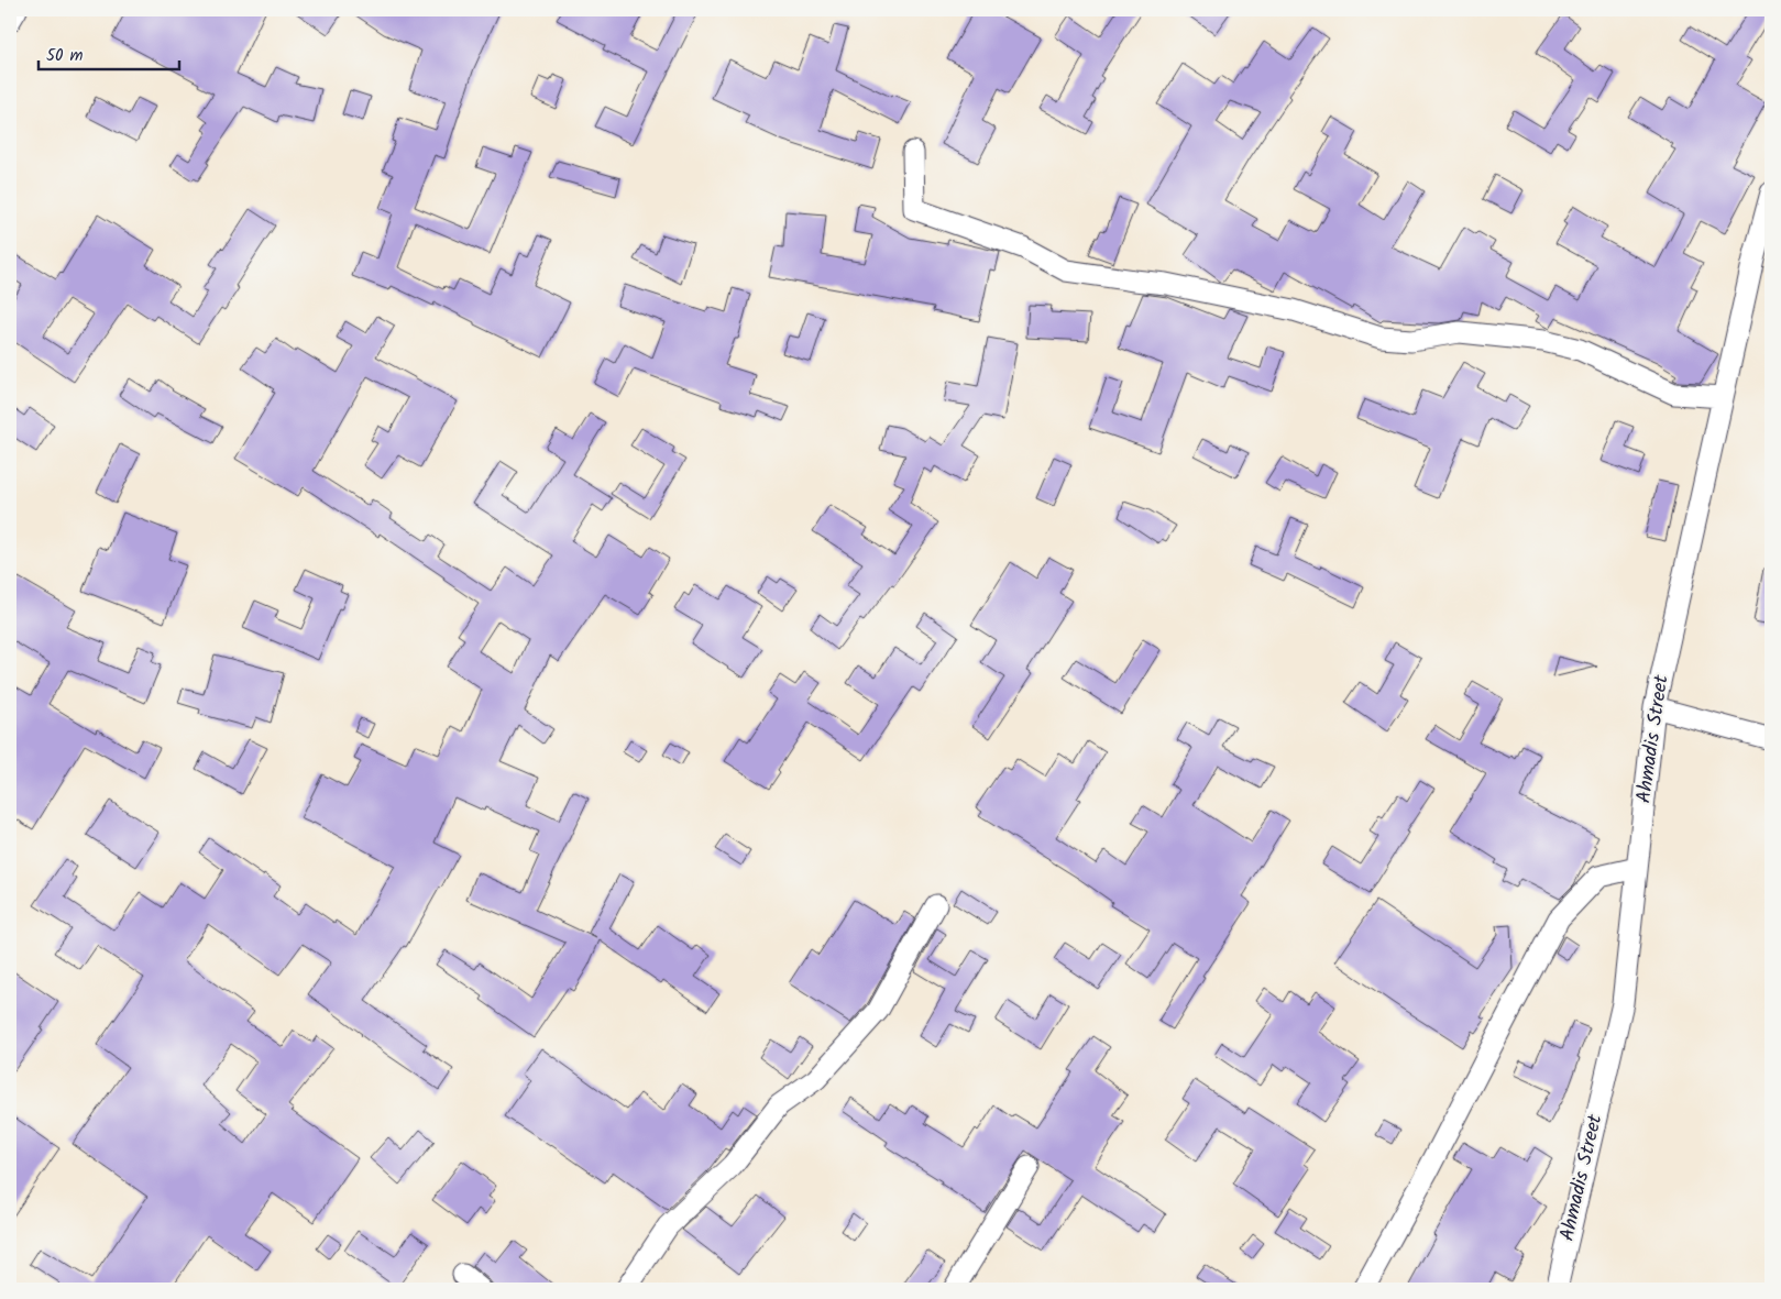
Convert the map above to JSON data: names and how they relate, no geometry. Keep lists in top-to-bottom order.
{
  "streets": {
    "street": ["Ahmadis Street"]
  },
  "scale_bar": "50 m"
}
